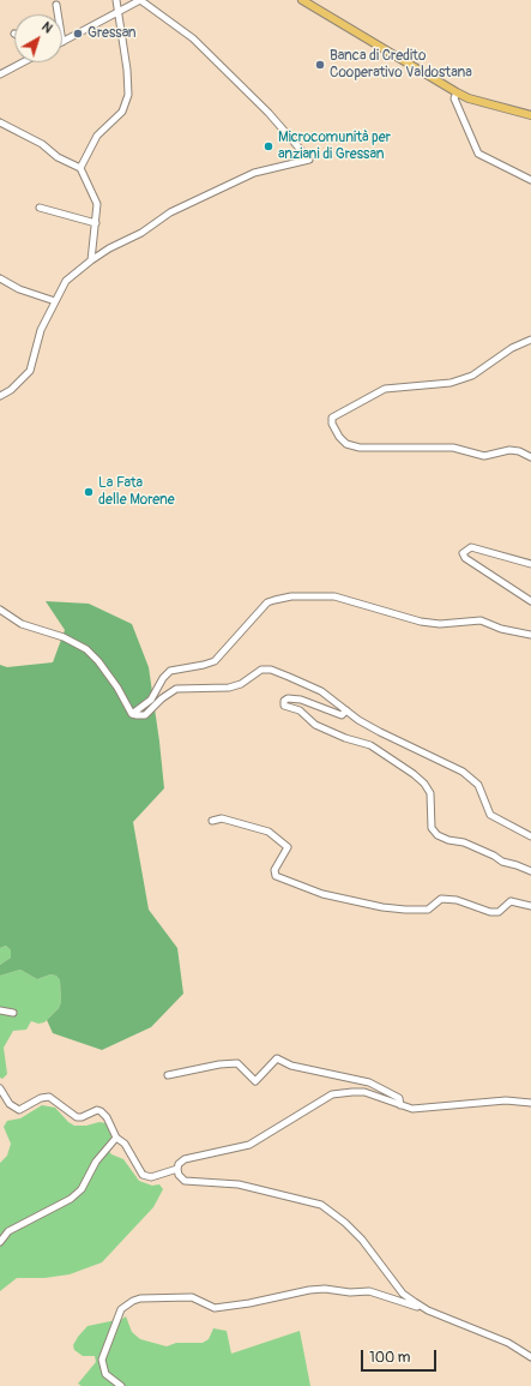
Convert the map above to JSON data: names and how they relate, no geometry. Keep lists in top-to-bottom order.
{
  "places": [
    "Gressan",
    "Banca di Credito Cooperativo Valdostana",
    "Microcomunità per anziani di Gressan",
    "La Fata delle Morene"
  ],
  "scale_bar": "100 m",
  "north": "top right"
}
